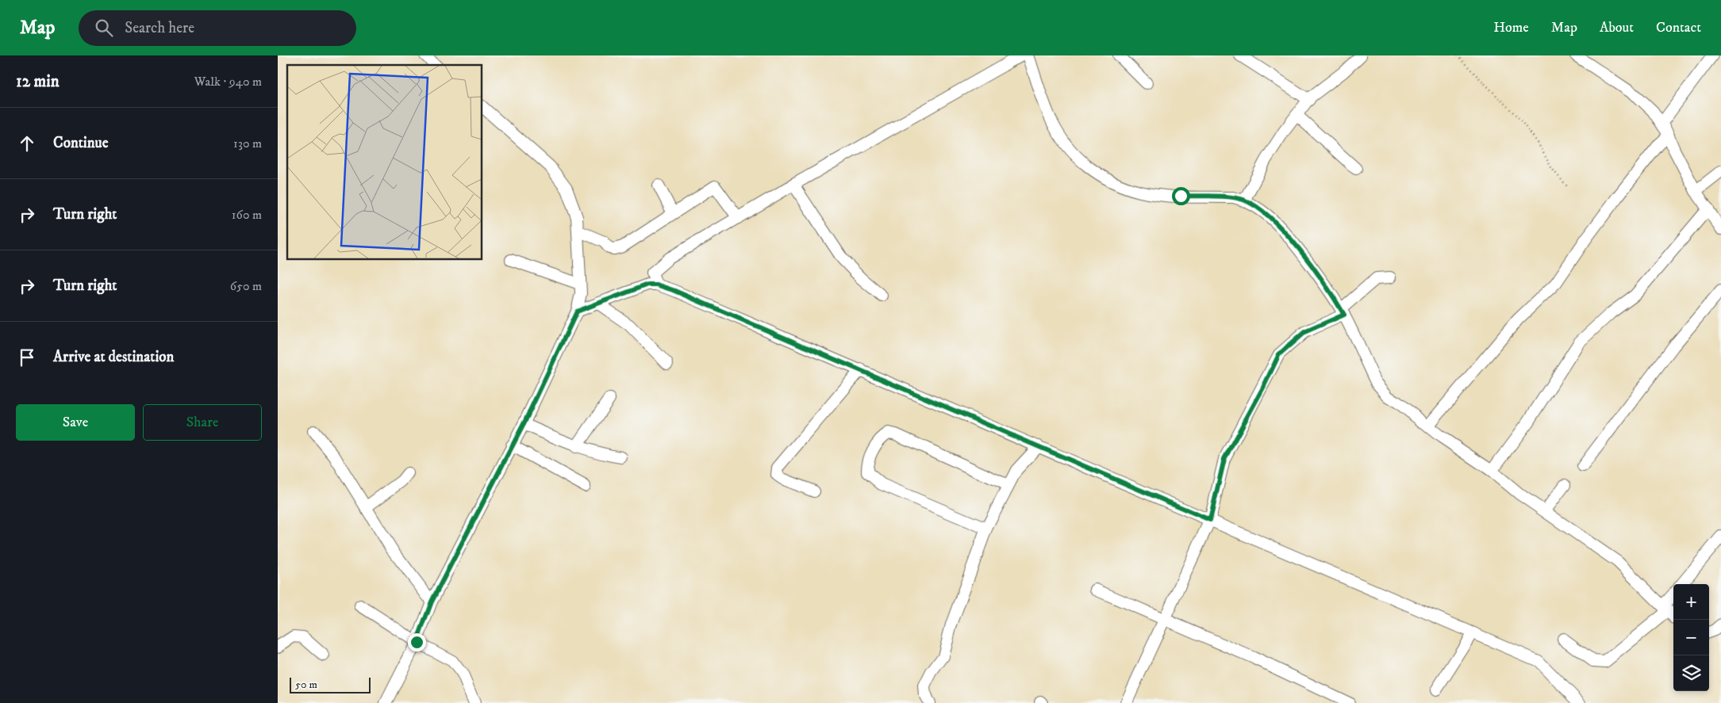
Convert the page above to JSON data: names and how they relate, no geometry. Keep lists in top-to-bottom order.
{
  "scale_bar": "50 m",
  "page": {
    "header": "Map",
    "search": "Search here",
    "nav": [
      "Home",
      "Map",
      "About",
      "Contact"
    ],
    "heading": ["12 min", "Walk · 940 m"],
    "list": [
      ["Continue", "130 m"],
      ["Turn right", "160 m"],
      ["Turn right", "650 m"],
      "Arrive at destination"
    ],
    "buttons": ["Save", "Share"],
    "map_buttons": ["+", "−"],
    "scale": "50 m"
  }
}
